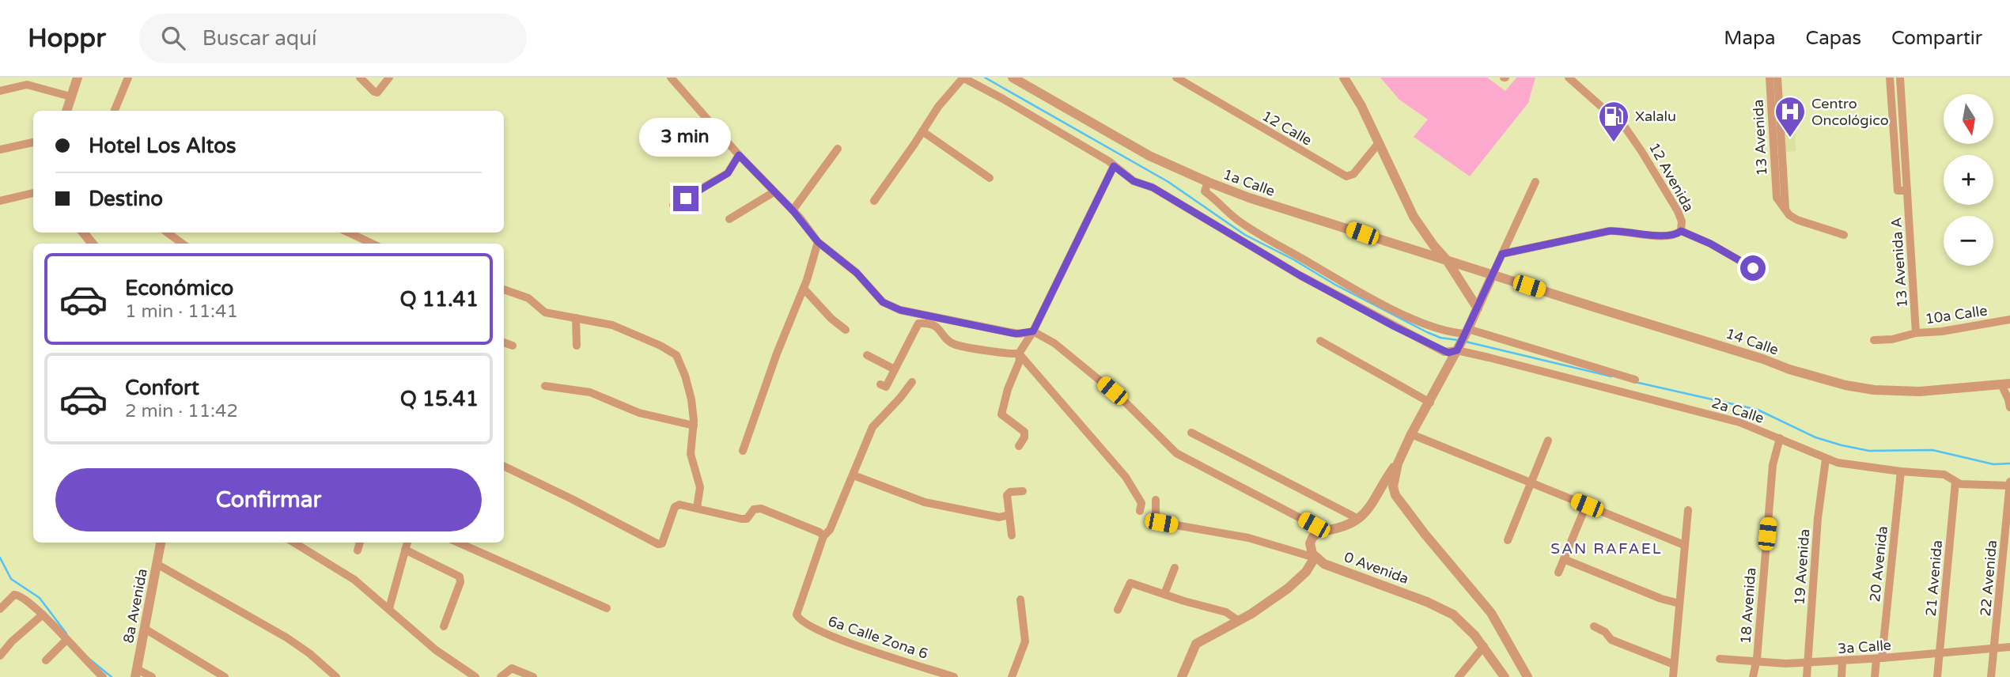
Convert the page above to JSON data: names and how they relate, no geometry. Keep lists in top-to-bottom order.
{
  "streets": {
    "street": [
      "12 Calle",
      "13 Avenida",
      "12 Avenida",
      "1a Calle",
      "13 Avenida A",
      "10a Calle",
      "14 Calle",
      "2a Calle",
      "20 Avenida",
      "19 Avenida",
      "0 Avenida",
      "21 Avenida",
      "22 Avenida",
      "8a Avenida",
      "18 Avenida",
      "6a Calle Zona 6",
      "3a Calle"
    ]
  },
  "crossings": [
    ["1a Calle", "14 Calle"],
    ["13 Avenida A", "10a Calle"],
    ["2a Calle", "20 Avenida"],
    ["2a Calle", "19 Avenida"],
    ["2a Calle", "21 Avenida"],
    ["2a Calle", "22 Avenida"],
    ["2a Calle", "18 Avenida"],
    ["20 Avenida", "3a Calle"],
    ["19 Avenida", "3a Calle"],
    ["21 Avenida", "3a Calle"],
    ["22 Avenida", "3a Calle"],
    ["18 Avenida", "3a Calle"]
  ],
  "districts": ["SAN RAFAEL"],
  "places": {
    "hospital": ["Centro Oncológico"],
    "fuel station": ["Xalalu"]
  },
  "north": "bottom",
  "page": {
    "header": "Hoppr",
    "search": "Buscar aquí",
    "nav": ["Mapa", "Capas", "Compartir"],
    "map_buttons": ["+", "−"],
    "banner": ["Hotel Los Altos", "Destino"],
    "bubble": "3 min",
    "list": [
      {
        "name": "Económico",
        "note": "1 min · 11:41",
        "value": "Q 11.41"
      },
      {
        "name": "Confort",
        "note": "2 min · 11:42",
        "value": "Q 15.41"
      }
    ],
    "buttons": "Confirmar"
  }
}
